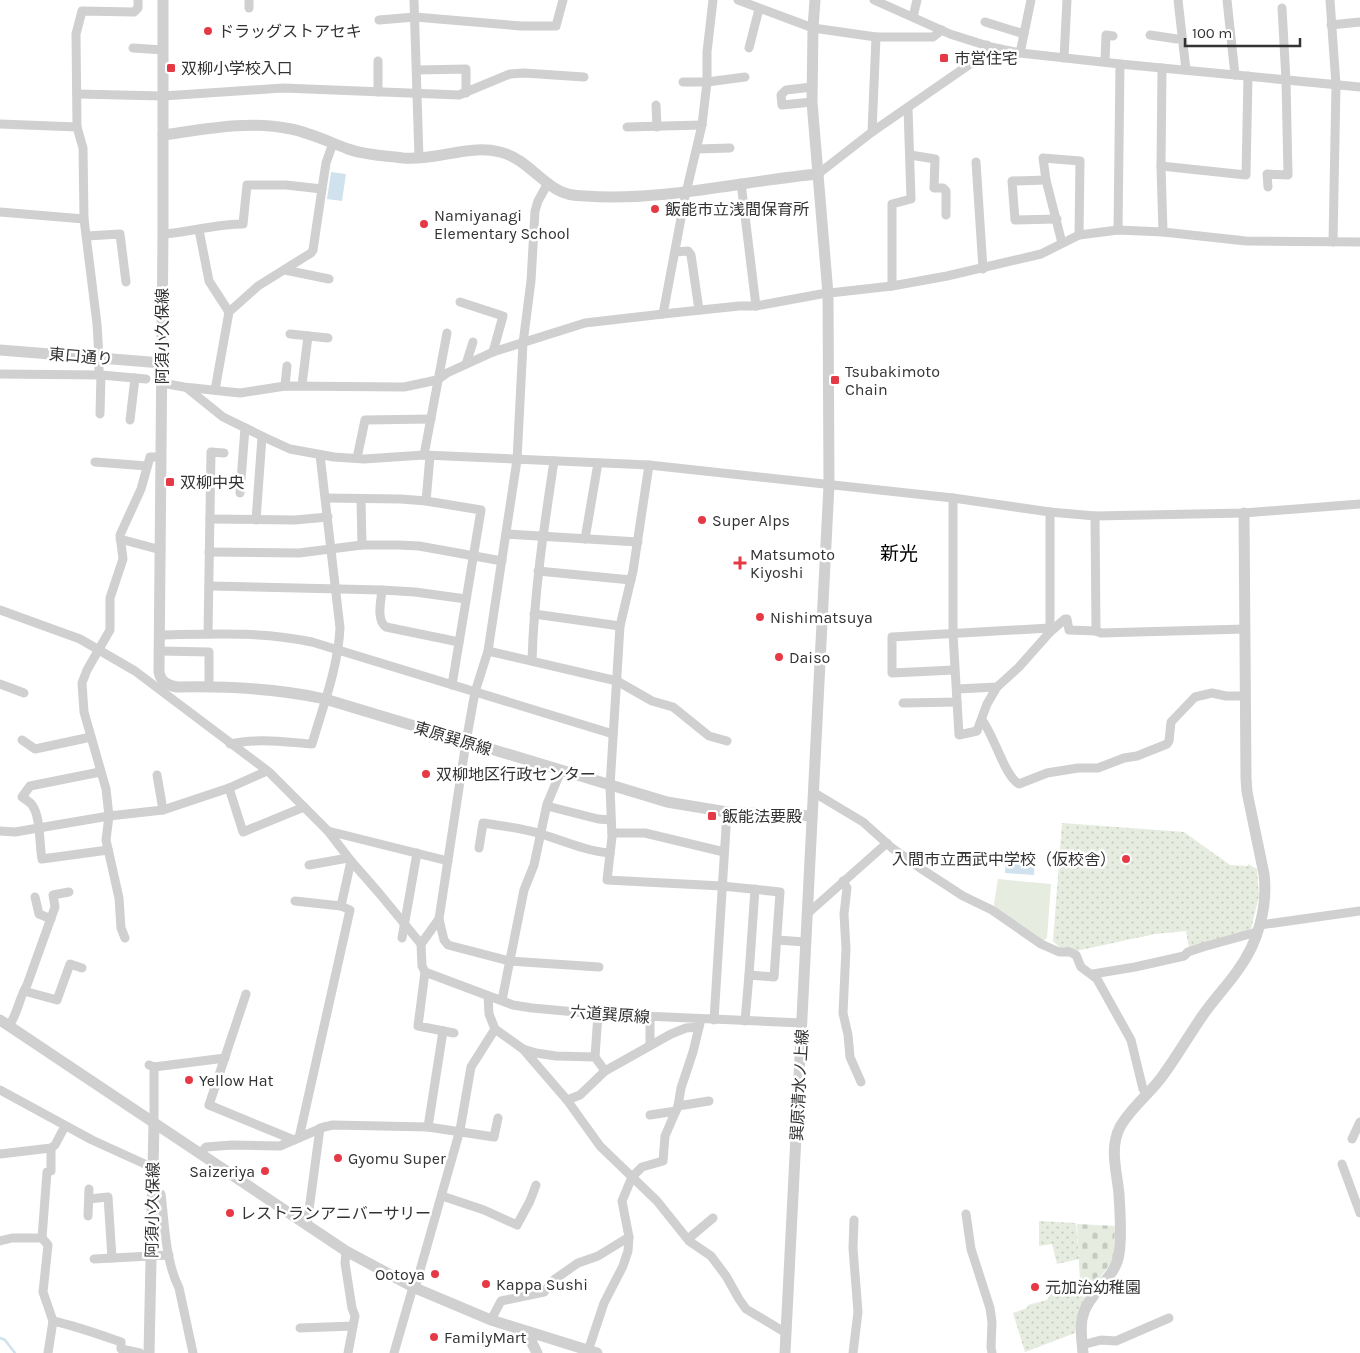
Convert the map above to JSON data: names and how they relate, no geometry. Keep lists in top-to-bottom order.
{
  "streets": {
    "street": [
      "阿須小久保線",
      "東口通り",
      "東原巽原線",
      "六道巽原線",
      "巽原清水ノ上線"
    ]
  },
  "crossings": [
    ["阿須小久保線", "東口通り"],
    ["阿須小久保線", "東原巽原線"],
    ["東原巽原線", "巽原清水ノ上線"],
    ["六道巽原線", "巽原清水ノ上線"]
  ],
  "districts": ["新光"],
  "places": {
    "other": [
      "ドラッグストアセキ",
      "飯能市立浅間保育所",
      "Namiyanagi Elementary School",
      "Super Alps",
      "Nishimatsuya",
      "Daiso",
      "双柳地区行政センター",
      "入間市立西武中学校（仮校舎）",
      "Yellow Hat",
      "Gyomu Super",
      "Saizeriya",
      "レストランアニバーサリー",
      "Ootoya",
      "Kappa Sushi",
      "元加治幼稚園",
      "FamilyMart"
    ],
    "transit": [
      "市営住宅",
      "双柳小学校入口",
      "Tsubakimoto Chain",
      "双柳中央",
      "飯能法要殿"
    ],
    "health": ["Matsumoto Kiyoshi"]
  },
  "scale_bar": "100 m"
}
